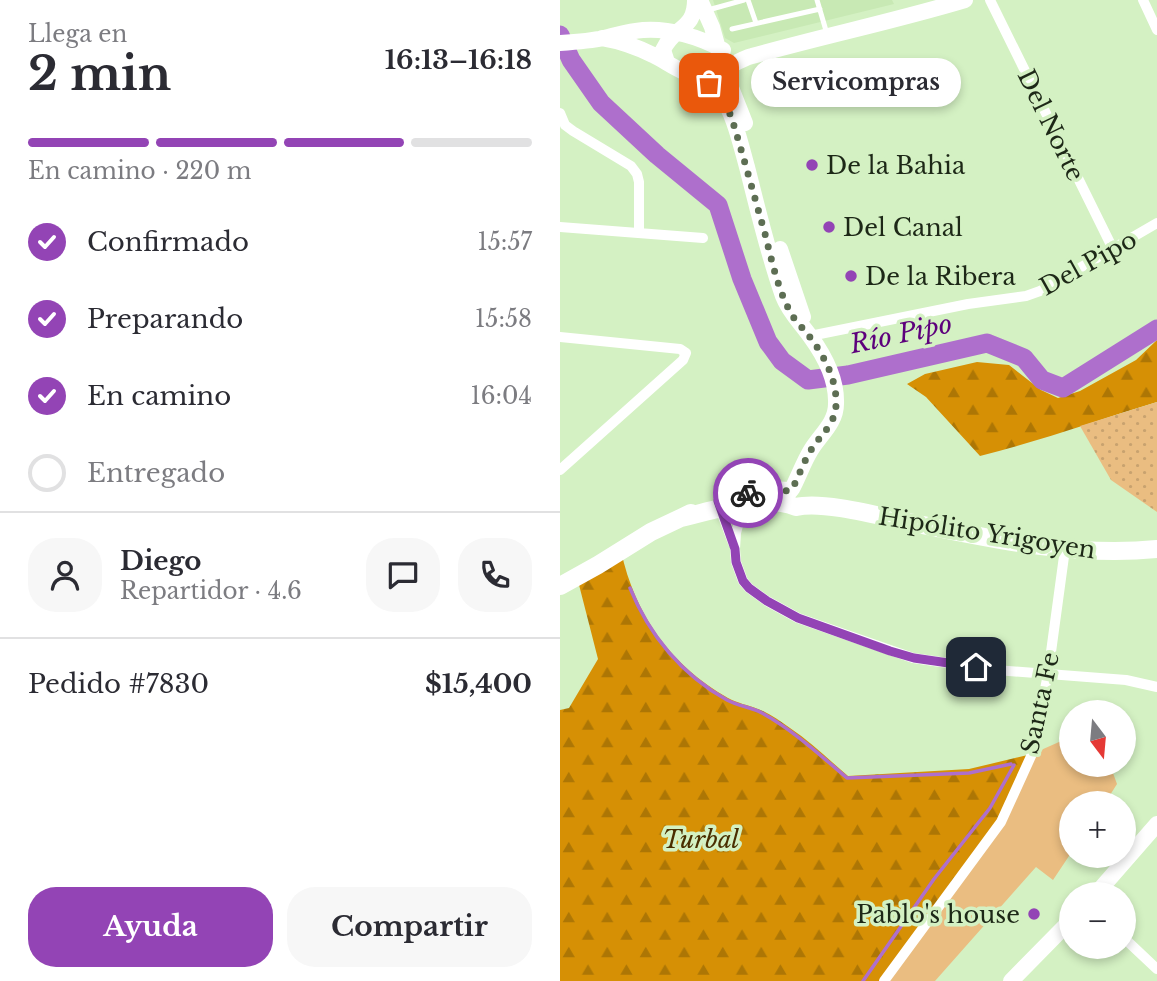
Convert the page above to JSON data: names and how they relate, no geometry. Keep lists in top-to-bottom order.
{
  "streets": {
    "main road": ["Hipólito Yrigoyen"],
    "street": ["Del Norte", "Del Pipo", "Santa Fe"]
  },
  "crossings": [
    ["Del Norte", "Del Pipo"],
    ["Hipólito Yrigoyen", "Santa Fe"]
  ],
  "water": ["Río Pipo"],
  "parks": ["Turbal"],
  "places": [
    "Servicompras",
    "De la Bahia",
    "Del Canal",
    "De la Ribera",
    "Pablo's house"
  ],
  "north": "bottom",
  "page": {
    "heading": ["2 min", "Llega en", "16:13–16:18"],
    "panel": [
      "Diego",
      "Repartidor · 4.6",
      "Pedido #7830",
      "$15,400"
    ],
    "bubble": "Servicompras",
    "bar": "En camino · 220 m",
    "list": [
      ["Confirmado", "15:57"],
      ["Preparando", "15:58"],
      ["En camino", "16:04"],
      "Entregado"
    ],
    "map_buttons": ["+", "−"],
    "buttons": ["Ayuda", "Compartir"]
  }
}
